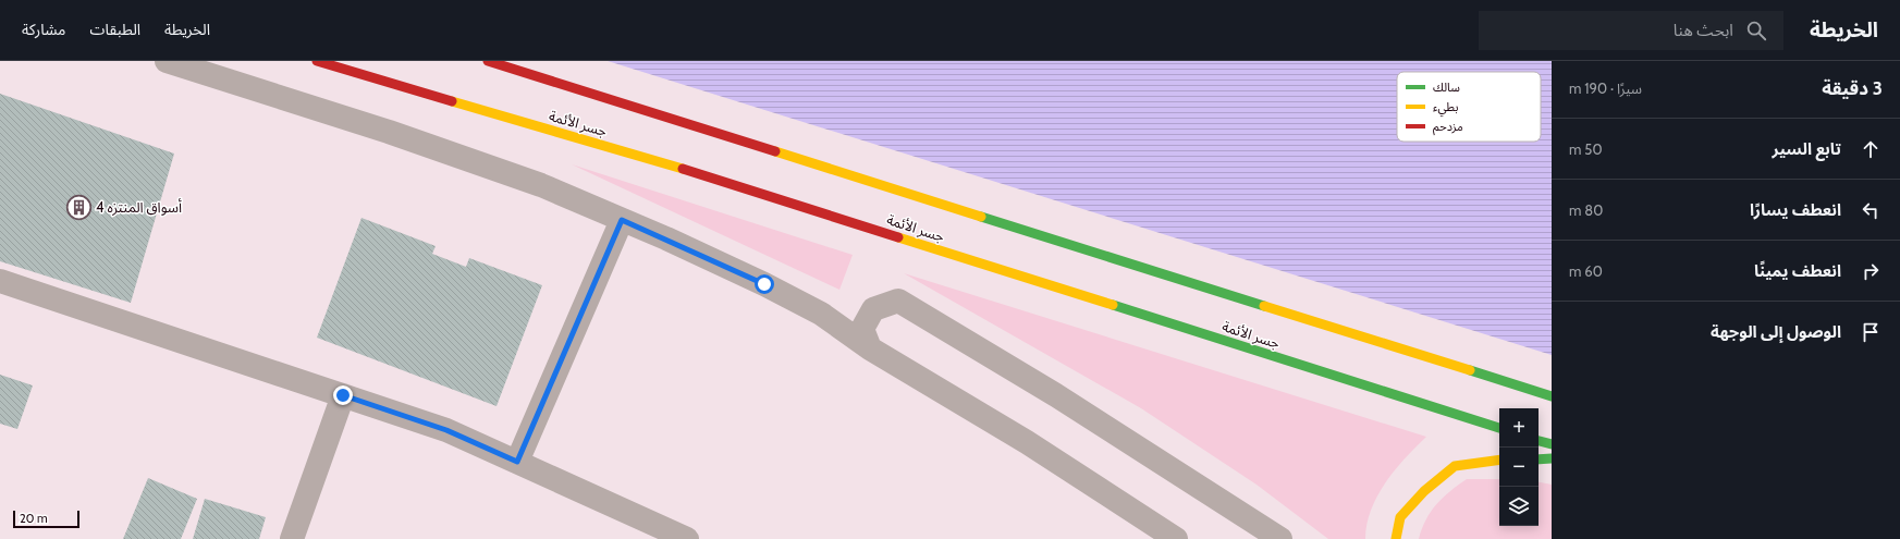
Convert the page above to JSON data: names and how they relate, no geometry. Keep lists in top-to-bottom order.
{
  "streets": {
    "main road": ["جسر الأئمة"]
  },
  "places": {
    "building": ["أسواق المنتزه 4"]
  },
  "legend": ["سالك", "بطيء", "مزدحم"],
  "scale_bar": "20 m",
  "page": {
    "header": "الخريطة",
    "search": "ابحث هنا",
    "nav": ["الخريطة", "الطبقات", "مشاركة"],
    "heading": ["3 دقيقة", "سيرًا · 190 m"],
    "list": [
      ["تابع السير", "50 m"],
      ["انعطف يسارًا", "80 m"],
      ["انعطف يمينًا", "60 m"],
      "الوصول إلى الوجهة"
    ],
    "map_buttons": ["+", "−"],
    "scale": "20 m"
  }
}
